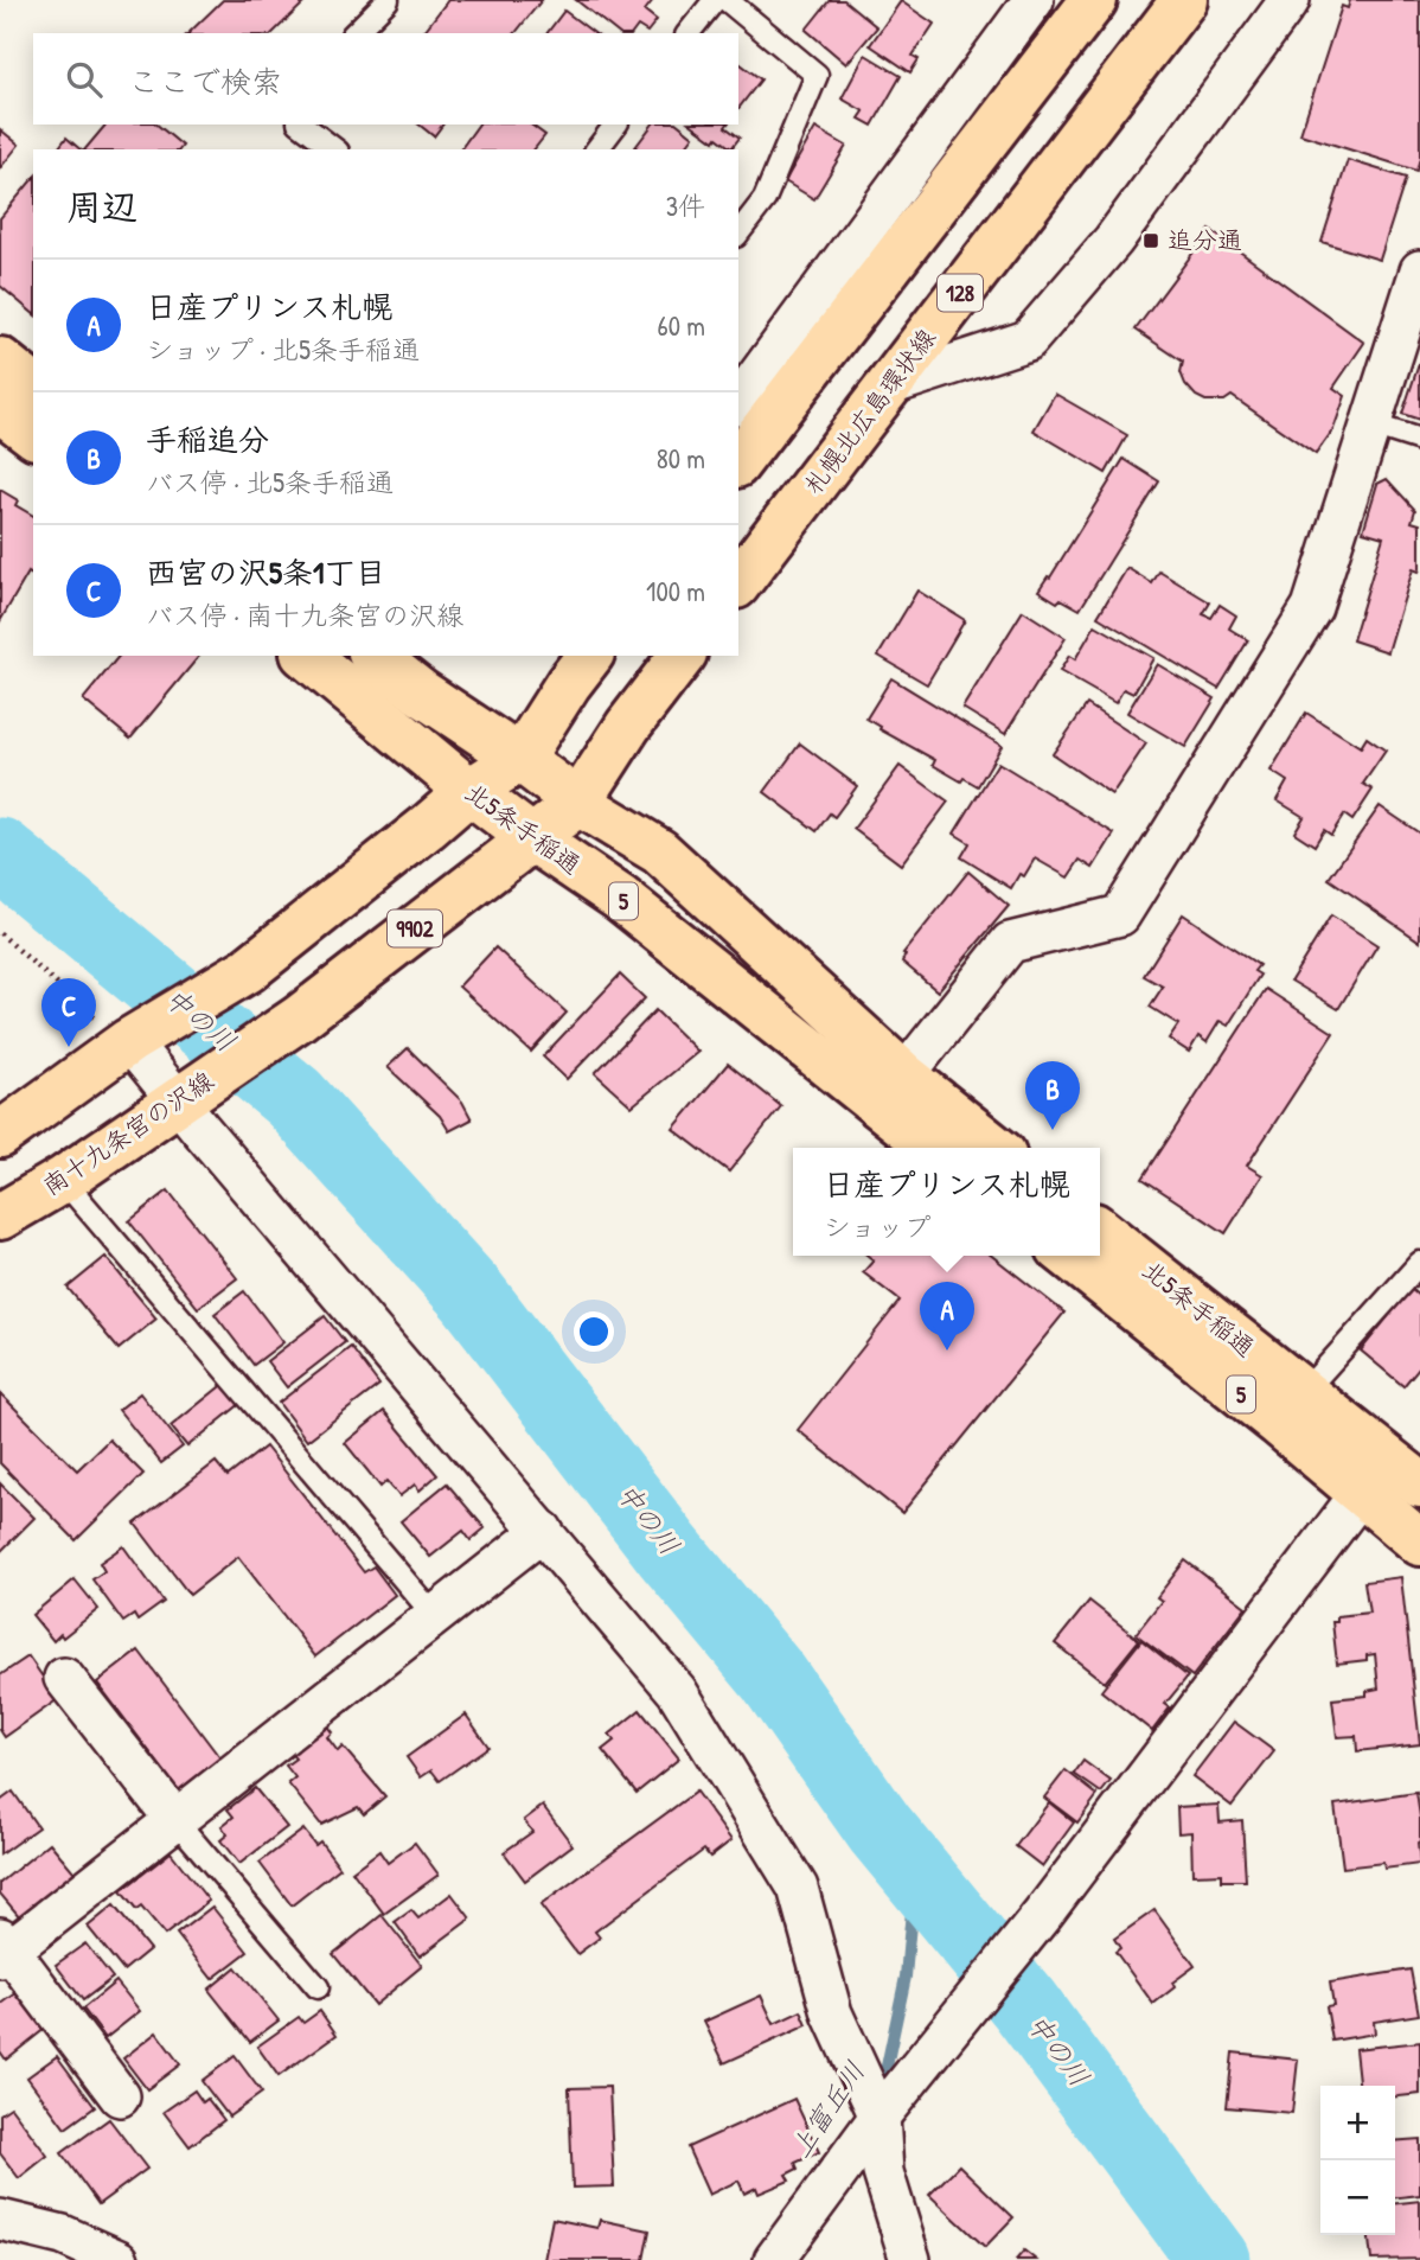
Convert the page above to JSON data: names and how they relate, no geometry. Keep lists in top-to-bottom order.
{
  "streets": {
    "main road": [
      "128",
      "札幌北広島環状線",
      "北5条手稲通",
      "5",
      "9902",
      "南十九条宮の沢線"
    ]
  },
  "crossings": [
    ["北5条手稲通", "南十九条宮の沢線"]
  ],
  "water": ["中の川", "上富丘川"],
  "places": {
    "transit": ["追分通"]
  },
  "page": {
    "search": "ここで検索",
    "heading": ["周辺", "3件"],
    "list": [
      {
        "mark": "A",
        "name": "日産プリンス札幌",
        "note": "ショップ · 北5条手稲通",
        "value": "60 m"
      },
      {
        "mark": "B",
        "name": "手稲追分",
        "note": "バス停 · 北5条手稲通",
        "value": "80 m"
      },
      {
        "mark": "C",
        "name": "西宮の沢5条1丁目",
        "note": "バス停 · 南十九条宮の沢線",
        "value": "100 m"
      }
    ],
    "pins": ["C", "B", "A"],
    "popup": ["日産プリンス札幌", "ショップ"],
    "map_buttons": ["+", "−"]
  }
}
